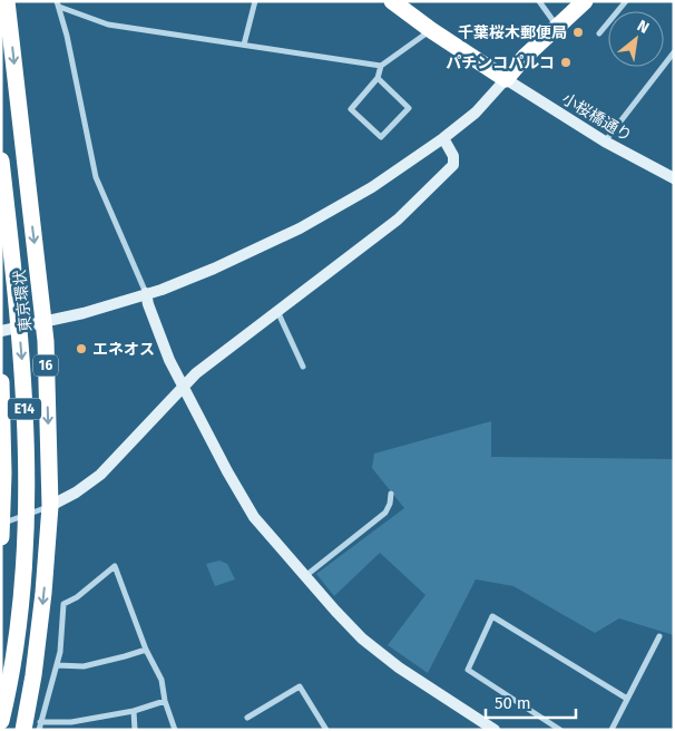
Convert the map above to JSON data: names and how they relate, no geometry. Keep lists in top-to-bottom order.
{
  "streets": {
    "highway": ["東京環状", "16", "E14"],
    "street": ["小桜橋通り"]
  },
  "places": ["千葉桜木郵便局", "パチンコパルコ", "エネオス"],
  "scale_bar": "50 m",
  "north": "top right"
}
